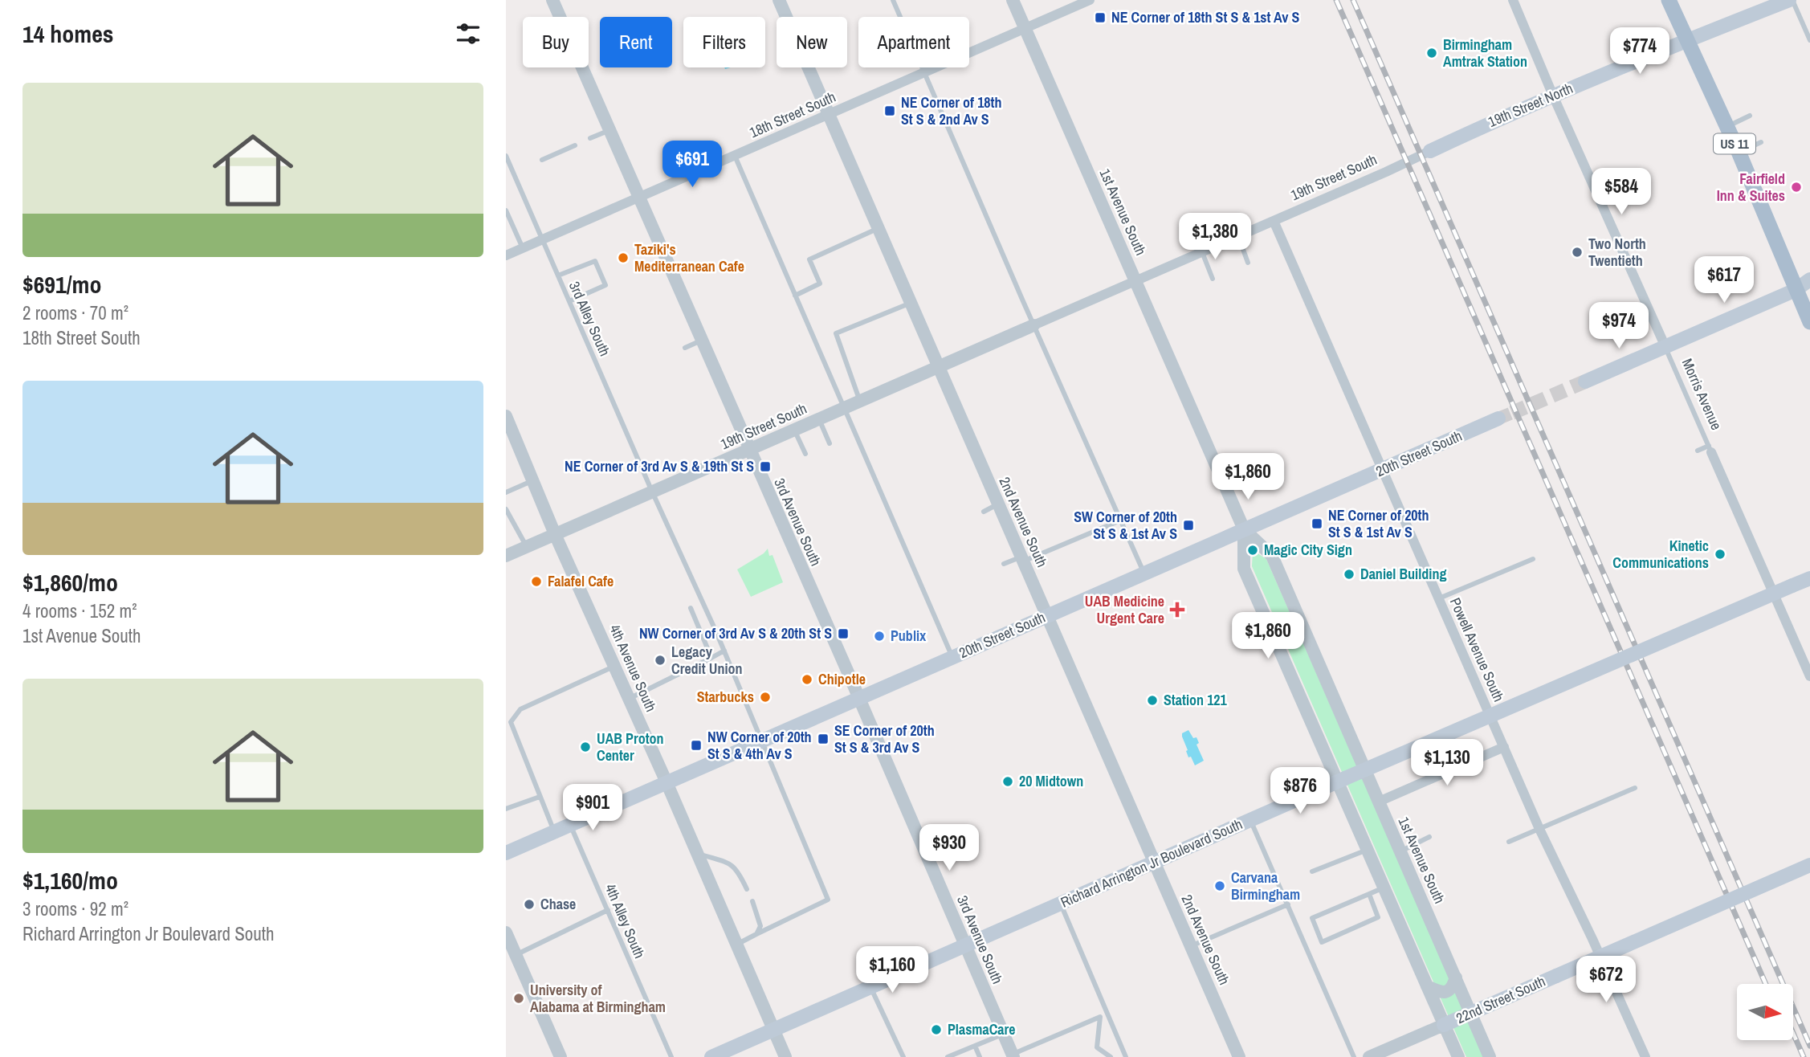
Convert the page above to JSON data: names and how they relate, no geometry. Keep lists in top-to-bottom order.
{
  "streets": {
    "main road": [
      "19th Street North",
      "US 11",
      "20th Street South",
      "Richard Arrington Jr Boulevard South",
      "22nd Street South"
    ],
    "street": [
      "18th Street South",
      "19th Street South",
      "1st Avenue South",
      "Morris Avenue",
      "3rd Avenue South",
      "2nd Avenue South",
      "Powell Avenue South",
      "4th Avenue South"
    ],
    "lane": ["3rd Alley South", "4th Alley South"]
  },
  "crossings": [
    ["19th Street North", "US 11"],
    ["19th Street North", "19th Street South"],
    ["19th Street North", "Morris Avenue"],
    ["18th Street South", "1st Avenue South"],
    ["18th Street South", "3rd Alley South"],
    ["18th Street South", "3rd Avenue South"],
    ["18th Street South", "2nd Avenue South"],
    ["19th Street South", "1st Avenue South"],
    ["19th Street South", "3rd Alley South"],
    ["19th Street South", "3rd Avenue South"],
    ["19th Street South", "2nd Avenue South"],
    ["19th Street South", "Powell Avenue South"],
    ["19th Street South", "4th Avenue South"],
    ["1st Avenue South", "20th Street South"],
    ["1st Avenue South", "Richard Arrington Jr Boulevard South"],
    ["1st Avenue South", "22nd Street South"],
    ["3rd Alley South", "20th Street South"],
    ["20th Street South", "3rd Avenue South"],
    ["20th Street South", "2nd Avenue South"],
    ["20th Street South", "Powell Avenue South"],
    ["20th Street South", "4th Avenue South"],
    ["20th Street South", "4th Alley South"],
    ["3rd Avenue South", "Richard Arrington Jr Boulevard South"],
    ["2nd Avenue South", "Richard Arrington Jr Boulevard South"],
    ["4th Avenue South", "Richard Arrington Jr Boulevard South"]
  ],
  "places": {
    "transit": [
      "NE Corner of 18th St S & 1st Av S",
      "NE Corner of 18th St S & 2nd Av S",
      "NE Corner of 3rd Av S & 19th St S",
      "NE Corner of 20th St S & 1st Av S",
      "SW Corner of 20th St S & 1st Av S",
      "NW Corner of 3rd Av S & 20th St S",
      "SE Corner of 20th St S & 3rd Av S",
      "NW Corner of 20th St S & 4th Av S"
    ],
    "other": [
      "Birmingham Amtrak Station",
      "Fairfield Inn & Suites",
      "Two North Twentieth",
      "Taziki's Mediterranean Cafe",
      "Magic City Sign",
      "Kinetic Communications",
      "Daniel Building",
      "Falafel Cafe",
      "Publix",
      "Legacy Credit Union",
      "Chipotle",
      "Starbucks",
      "Station 121",
      "UAB Proton Center",
      "20 Midtown",
      "Carvana Birmingham",
      "Chase",
      "University of Alabama at Birmingham",
      "PlasmaCare"
    ],
    "health": ["UAB Medicine Urgent Care"]
  },
  "north": "right",
  "page": {
    "heading": "14 homes",
    "chip": [
      "Buy",
      "Rent",
      "Filters",
      "New",
      "Apartment"
    ],
    "price": [
      "$774",
      "$691",
      "$584",
      "$1,380",
      "$617",
      "$974",
      "$1,860",
      "$1,860",
      "$1,130",
      "$876",
      "$901",
      "$930",
      "$1,160",
      "$672"
    ],
    "list": [
      {
        "name": "$691/mo",
        "note": "2 rooms · 70 m² · 18th Street South"
      },
      {
        "name": "$1,860/mo",
        "note": "4 rooms · 152 m² · 1st Avenue South"
      },
      {
        "name": "$1,160/mo",
        "note": "3 rooms · 92 m² · Richard Arrington Jr Boulevard South"
      }
    ]
  }
}
